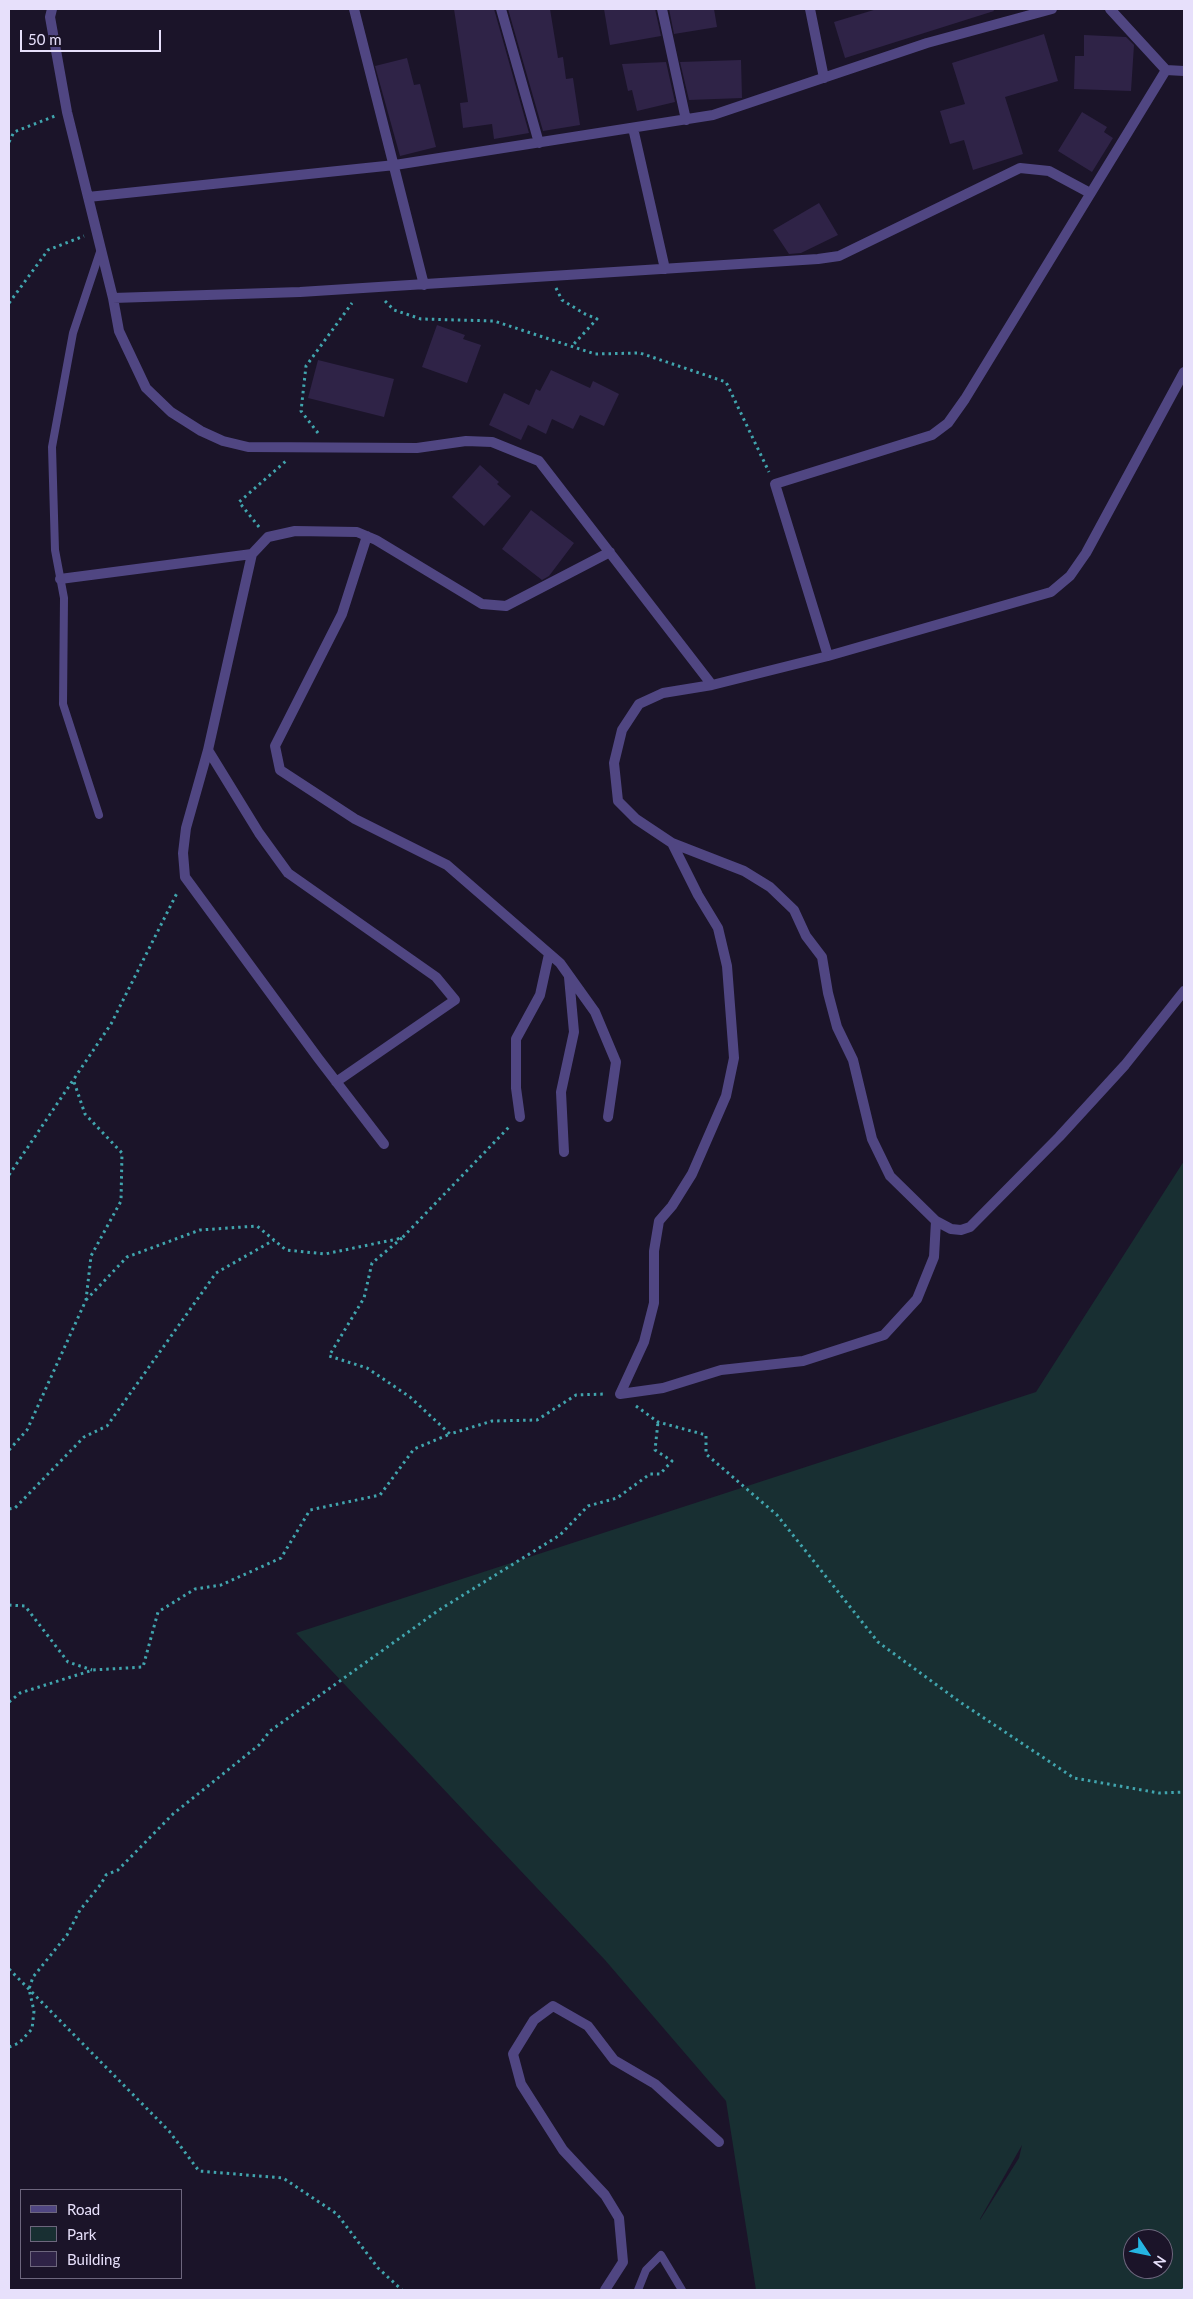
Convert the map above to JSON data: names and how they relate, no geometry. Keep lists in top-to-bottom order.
{
  "legend": ["Road", "Park", "Building"],
  "scale_bar": "50 m",
  "north": "bottom right"
}
